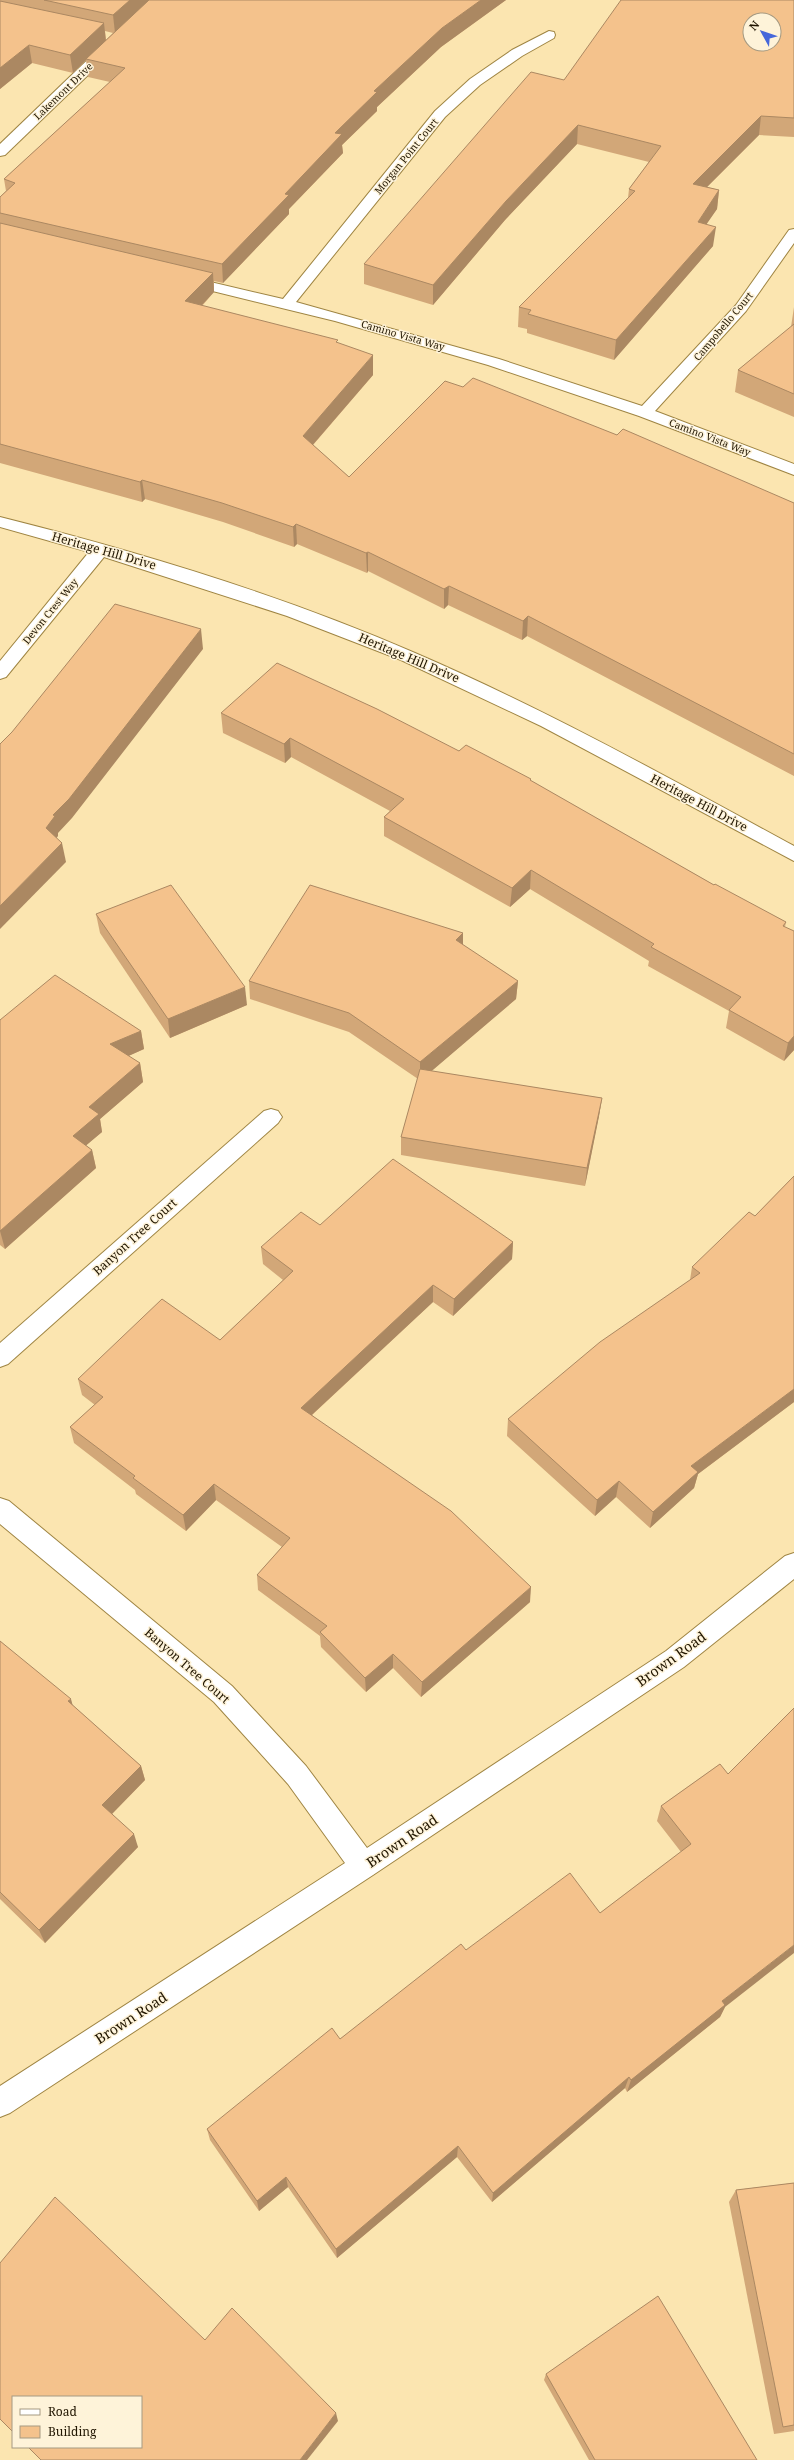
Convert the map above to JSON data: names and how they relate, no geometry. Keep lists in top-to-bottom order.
{
  "streets": {
    "street": [
      "Lakemont Drive",
      "Morgan Point Court",
      "Campobello Court",
      "Camino Vista Way",
      "Heritage Hill Drive",
      "Devon Crest Way",
      "Banyon Tree Court",
      "Brown Road"
    ]
  },
  "crossings": [
    ["Morgan Point Court", "Camino Vista Way"],
    ["Campobello Court", "Camino Vista Way"],
    ["Heritage Hill Drive", "Devon Crest Way"],
    ["Banyon Tree Court", "Brown Road"]
  ],
  "legend": ["Road", "Building"],
  "north": "top left"
}
